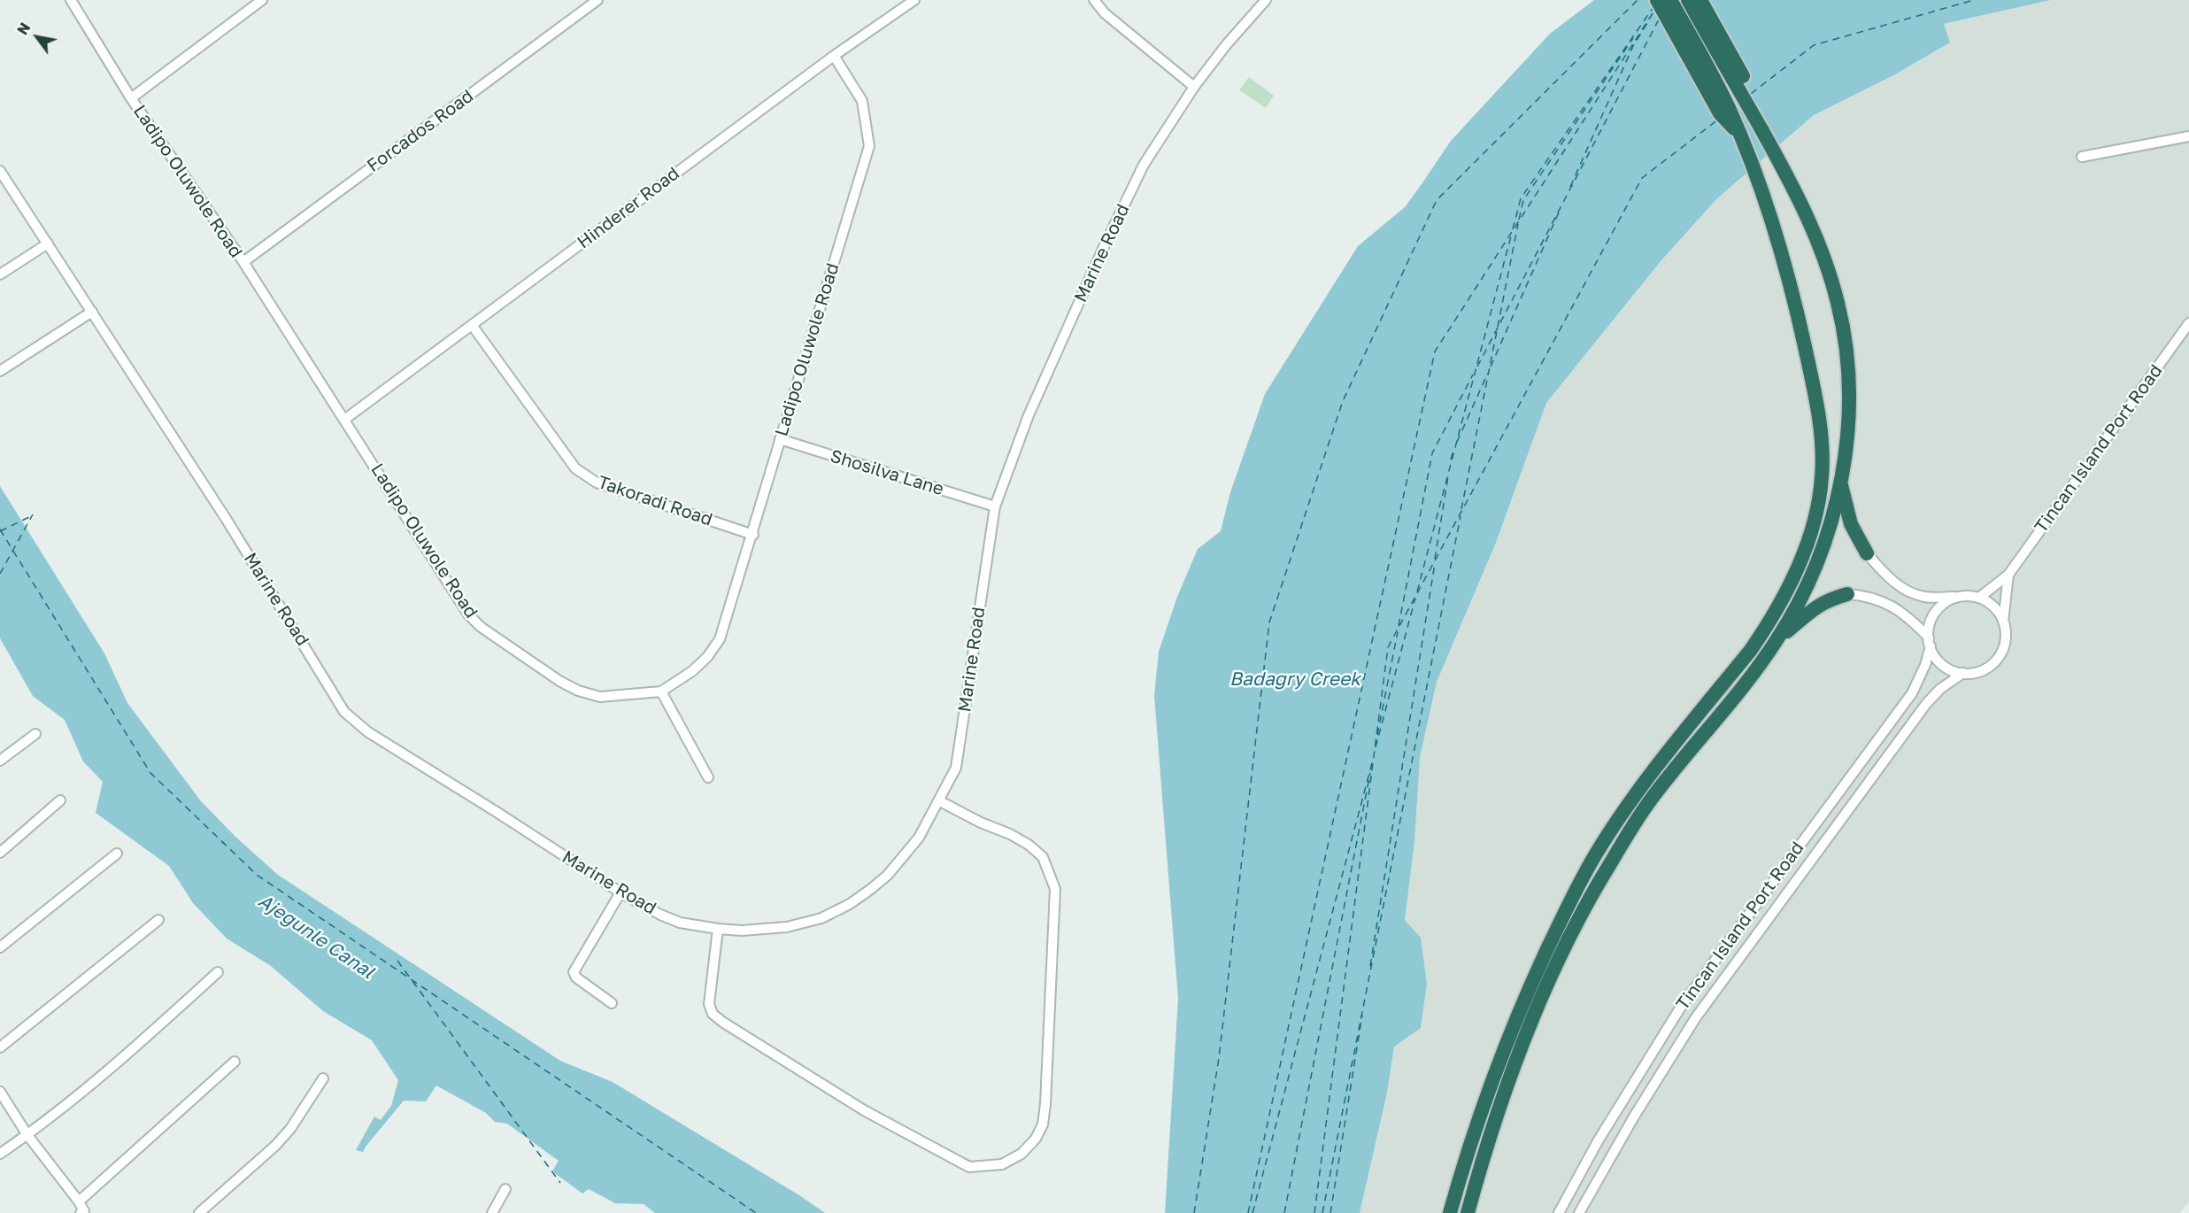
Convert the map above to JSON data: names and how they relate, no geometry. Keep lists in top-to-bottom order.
{
  "streets": {
    "street": [
      "Forcados Road",
      "Ladipo Oluwole Road",
      "Hinderer Road",
      "Marine Road",
      "Tincan Island Port Road",
      "Shosilva Lane",
      "Takoradi Road"
    ]
  },
  "crossings": [
    ["Forcados Road", "Ladipo Oluwole Road"],
    ["Ladipo Oluwole Road", "Hinderer Road"],
    ["Ladipo Oluwole Road", "Shosilva Lane"],
    ["Ladipo Oluwole Road", "Takoradi Road"],
    ["Hinderer Road", "Takoradi Road"],
    ["Marine Road", "Shosilva Lane"]
  ],
  "water": ["Badagry Creek", "Ajegunle Canal"],
  "north": "top left"
}
